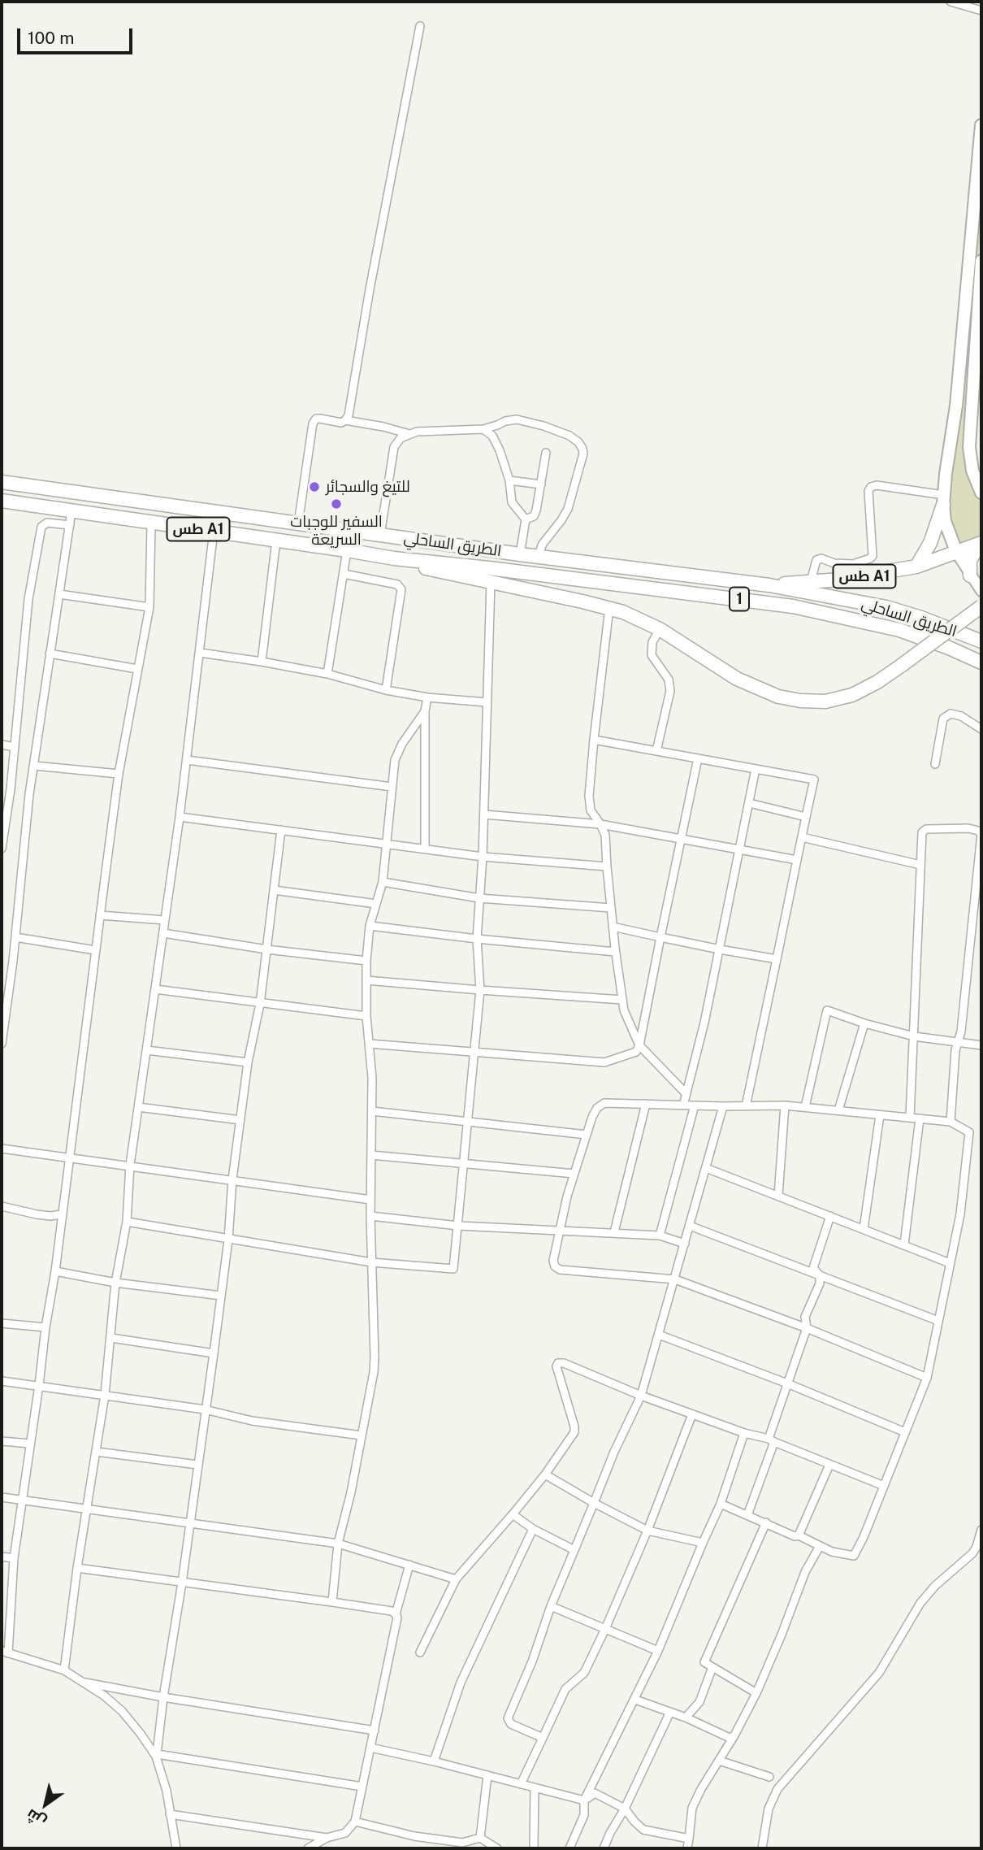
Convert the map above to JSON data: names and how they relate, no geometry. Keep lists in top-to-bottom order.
{
  "streets": {
    "highway": ["طس A1", "الطريق الساحلي", "1"]
  },
  "places": ["للتيغ والسجائر", "السفير للوجبات السريعة"],
  "scale_bar": "100 m",
  "north": "bottom left"
}
